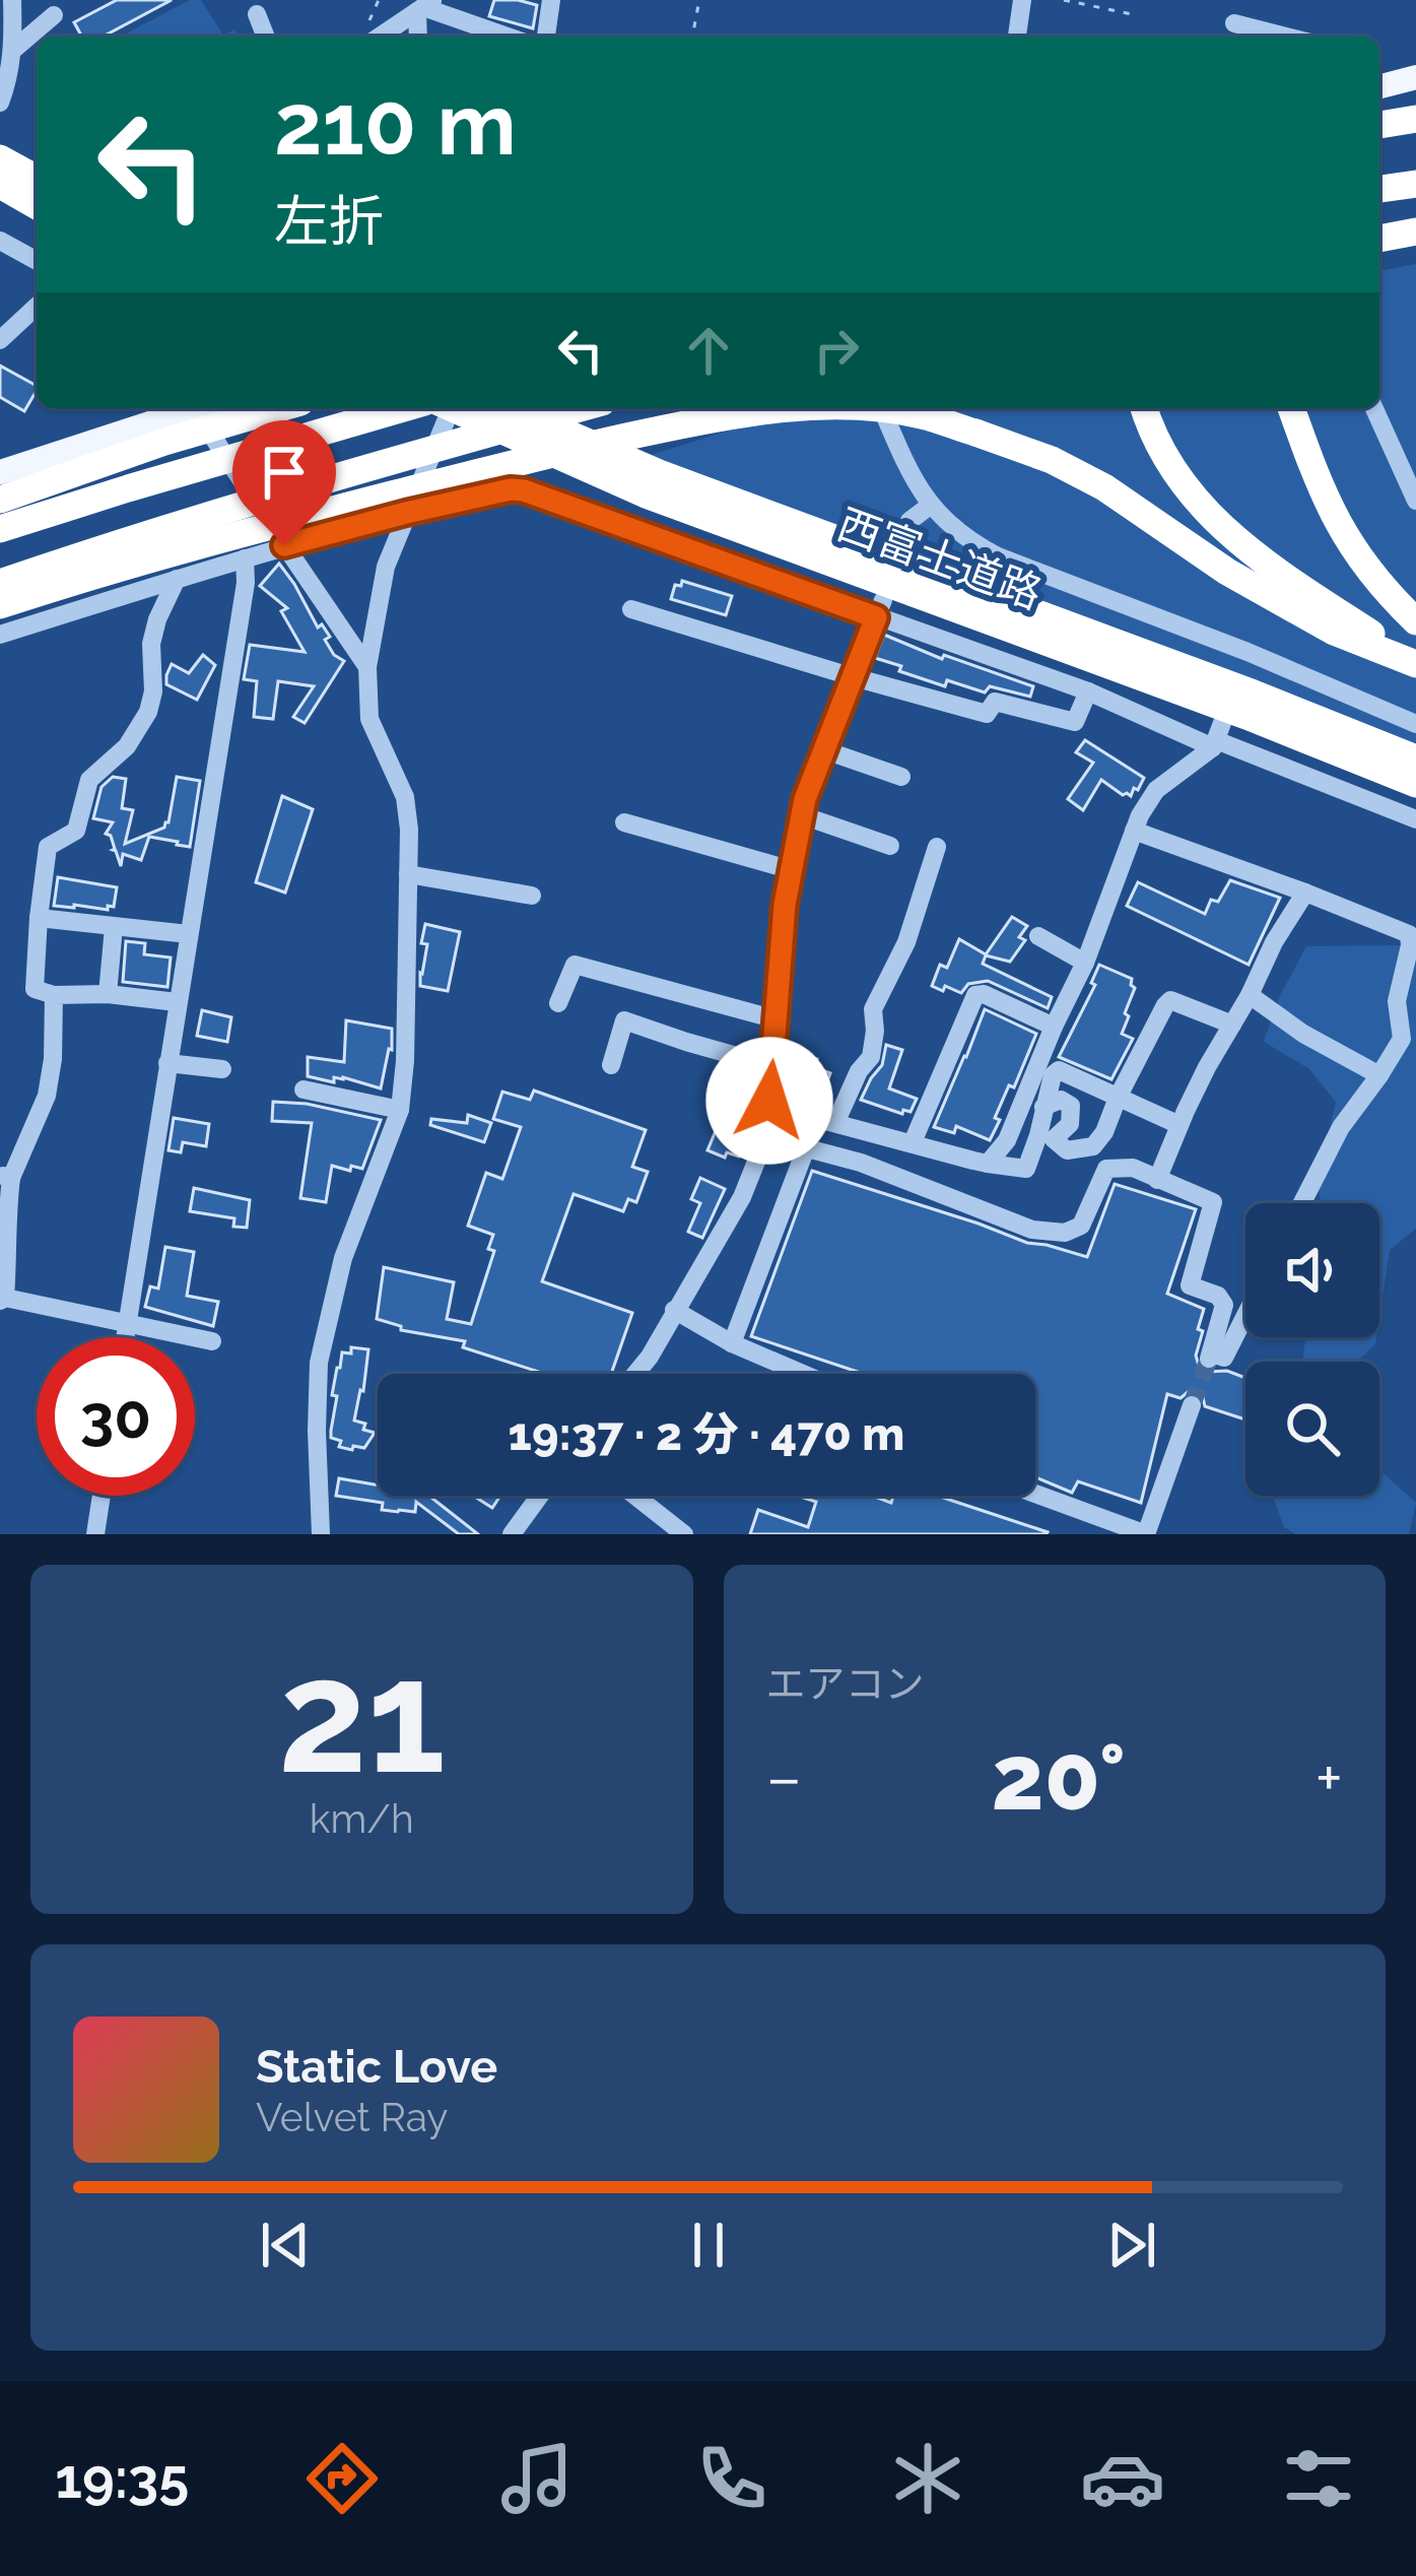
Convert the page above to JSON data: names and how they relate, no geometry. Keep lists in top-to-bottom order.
{
  "streets": {
    "highway": ["西富士道路"]
  },
  "page": {
    "turn": ["210 m", "左折"],
    "limit": "30",
    "trip": "19:37 · 2 分 · 470 m",
    "tile": [
      ["21", "km/h"],
      "エアコン"
    ],
    "heat": ["−", "20°", "+"],
    "song": ["Static Love", "Velvet Ray"],
    "tabs": "19:35"
  }
}
